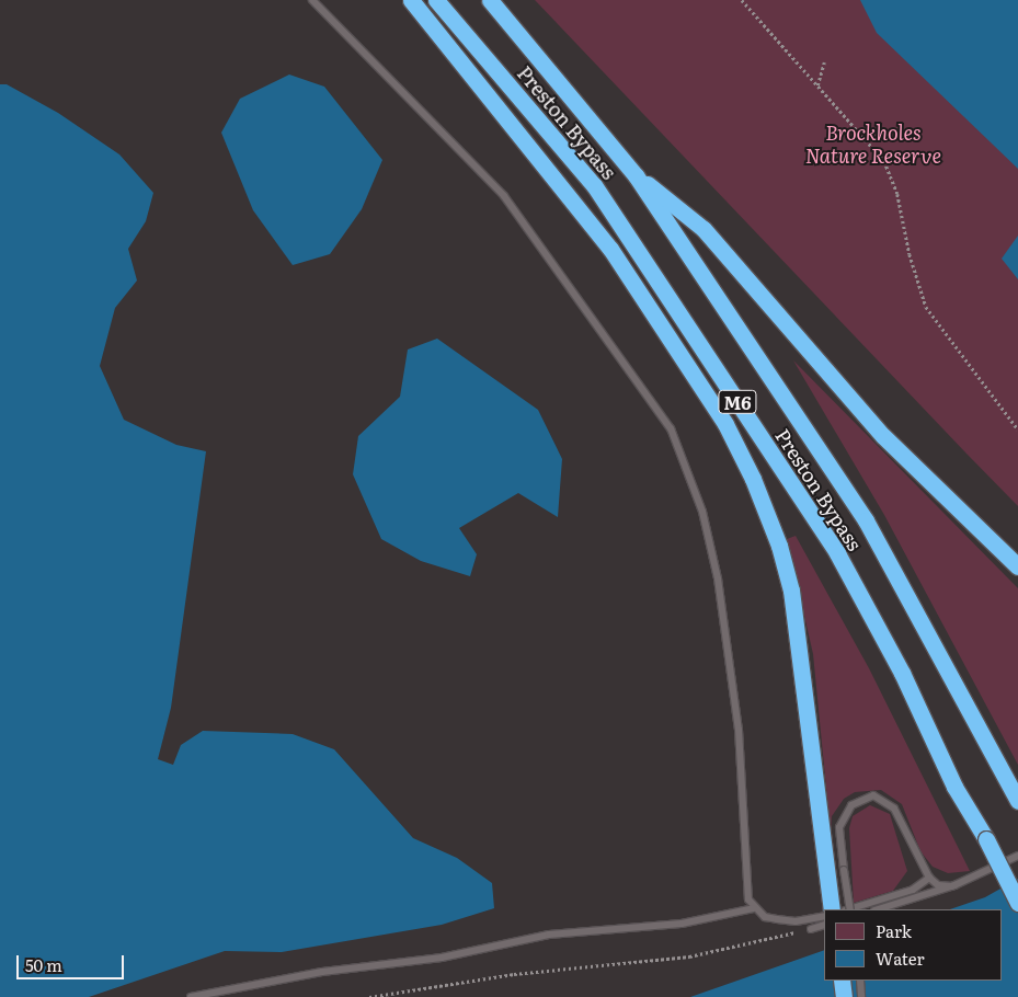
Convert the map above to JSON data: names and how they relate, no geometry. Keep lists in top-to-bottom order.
{
  "streets": {
    "highway": ["Preston Bypass", "M6"]
  },
  "parks": ["Brockholes Nature Reserve"],
  "legend": ["Park", "Water"],
  "scale_bar": "50 m"
}
